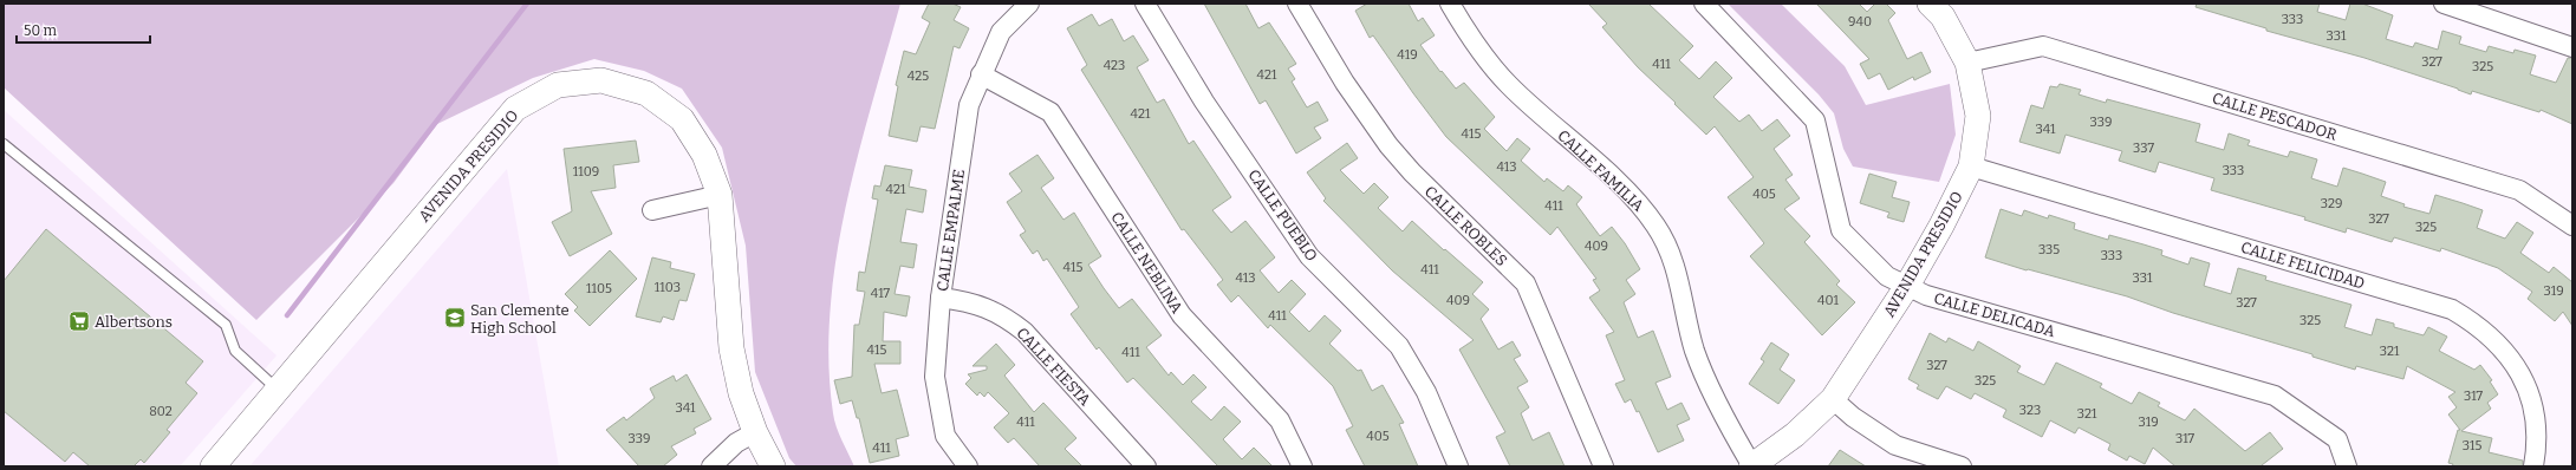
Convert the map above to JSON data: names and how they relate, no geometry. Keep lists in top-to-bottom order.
{
  "streets": {
    "street": [
      "CALLE PESCADOR",
      "AVENIDA PRESIDIO",
      "CALLE FAMILIA",
      "CALLE PUEBLO",
      "CALLE ROBLES",
      "CALLE EMPALME",
      "CALLE NEBLINA",
      "CALLE FELICIDAD",
      "CALLE DELICADA",
      "CALLE FIESTA"
    ]
  },
  "crossings": [
    ["CALLE PESCADOR", "AVENIDA PRESIDIO"],
    ["AVENIDA PRESIDIO", "CALLE FAMILIA"],
    ["AVENIDA PRESIDIO", "CALLE FELICIDAD"],
    ["AVENIDA PRESIDIO", "CALLE DELICADA"],
    ["CALLE EMPALME", "CALLE NEBLINA"],
    ["CALLE EMPALME", "CALLE FIESTA"]
  ],
  "places": {
    "school or university": ["San Clemente High School"],
    "supermarket": ["Albertsons"]
  },
  "house_numbers": [
    "333",
    "940",
    "331",
    "419",
    "327",
    "411",
    "423",
    "325",
    "421",
    "425",
    "421",
    "339",
    "341",
    "415",
    "337",
    "413",
    "333",
    "1109",
    "421",
    "405",
    "329",
    "411",
    "327",
    "325",
    "409",
    "335",
    "333",
    "415",
    "411",
    "413",
    "331",
    "1103",
    "1105",
    "319",
    "417",
    "409",
    "401",
    "327",
    "411",
    "325",
    "415",
    "321",
    "411",
    "327",
    "325",
    "317",
    "341",
    "323",
    "802",
    "321",
    "411",
    "319",
    "405",
    "339",
    "317",
    "315",
    "411"
  ],
  "scale_bar": "50 m"
}
